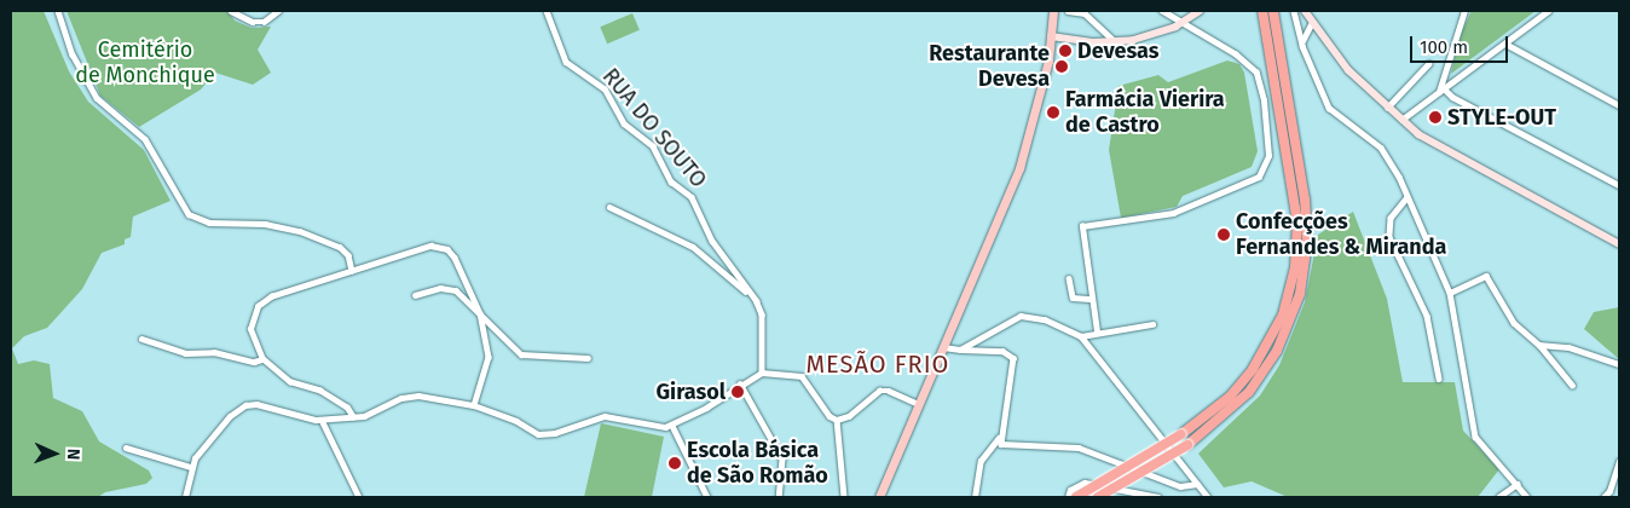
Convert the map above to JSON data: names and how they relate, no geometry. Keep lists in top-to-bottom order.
{
  "streets": {
    "street": ["RUA DO SOUTO"]
  },
  "districts": ["MESÃO FRIO"],
  "parks": ["Cemitério de Monchique"],
  "places": [
    "Devesas",
    "Restaurante Devesa",
    "Farmácia Vierira de Castro",
    "STYLE-OUT",
    "Confecções Fernandes & Miranda",
    "Girasol",
    "Escola Básica de São Romão"
  ],
  "scale_bar": "100 m",
  "north": "right"
}
